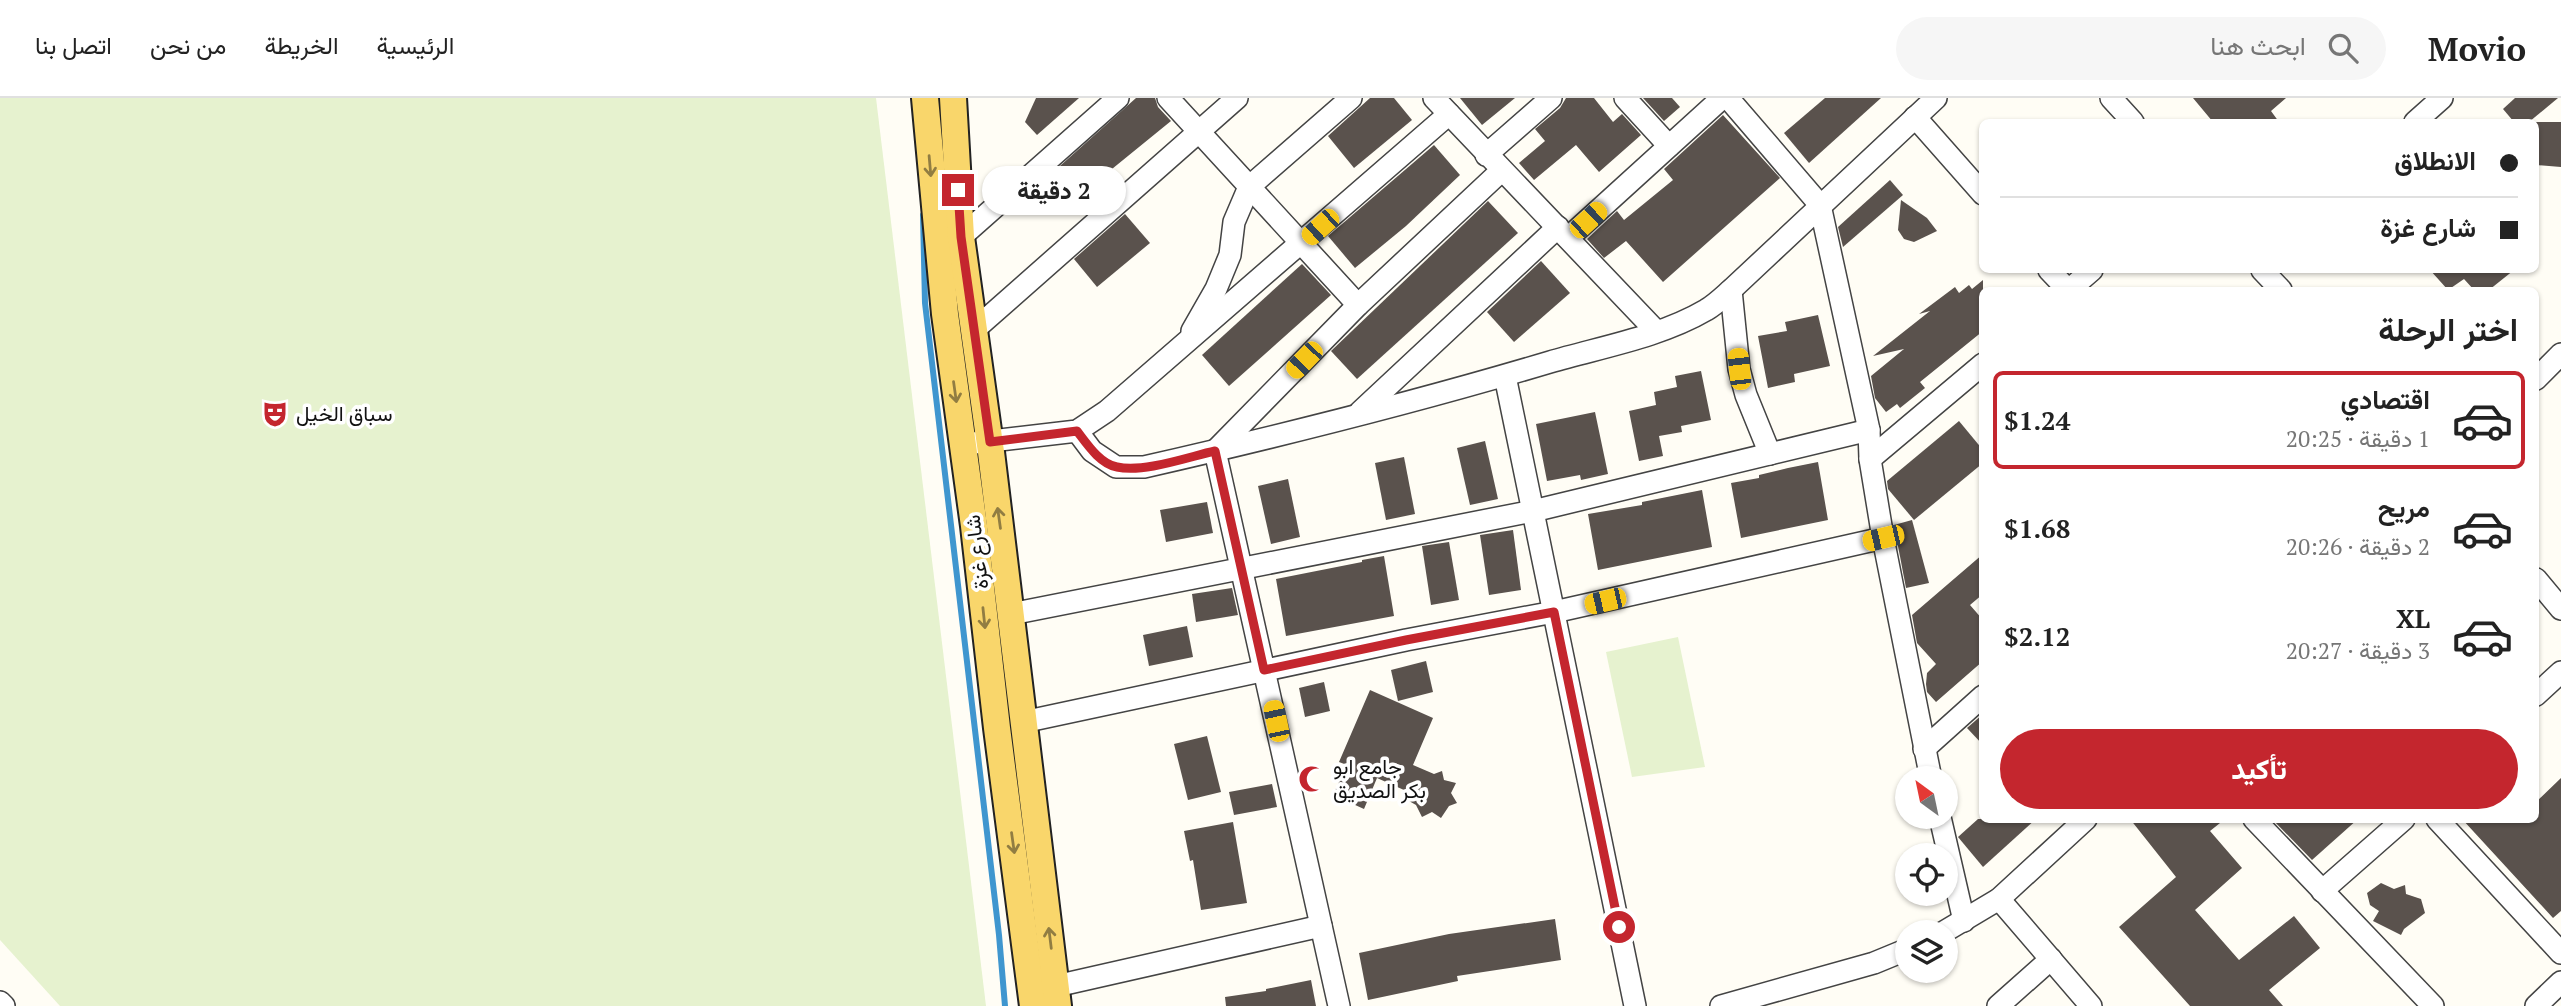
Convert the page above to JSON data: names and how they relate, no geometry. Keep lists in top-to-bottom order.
{
  "streets": {
    "main road": ["شارع غزة"]
  },
  "places": {
    "theatre": ["سباق الخيل"],
    "mosque": ["جامع ابو بكر الصديق"]
  },
  "north": "top left",
  "page": {
    "header": "Movio",
    "search": "ابحث هنا",
    "nav": [
      "الرئيسية",
      "الخريطة",
      "من نحن",
      "اتصل بنا"
    ],
    "banner": ["الانطلاق", "شارع غزة"],
    "bubble": "2 دقيقة",
    "heading": "اختر الرحلة",
    "list": [
      {
        "name": "اقتصادي",
        "note": "1 دقيقة · 20:25",
        "value": "$1.24"
      },
      {
        "name": "مريح",
        "note": "2 دقيقة · 20:26",
        "value": "$1.68"
      },
      {
        "name": "XL",
        "note": "3 دقيقة · 20:27",
        "value": "$2.12"
      }
    ],
    "buttons": "تأكيد"
  }
}
